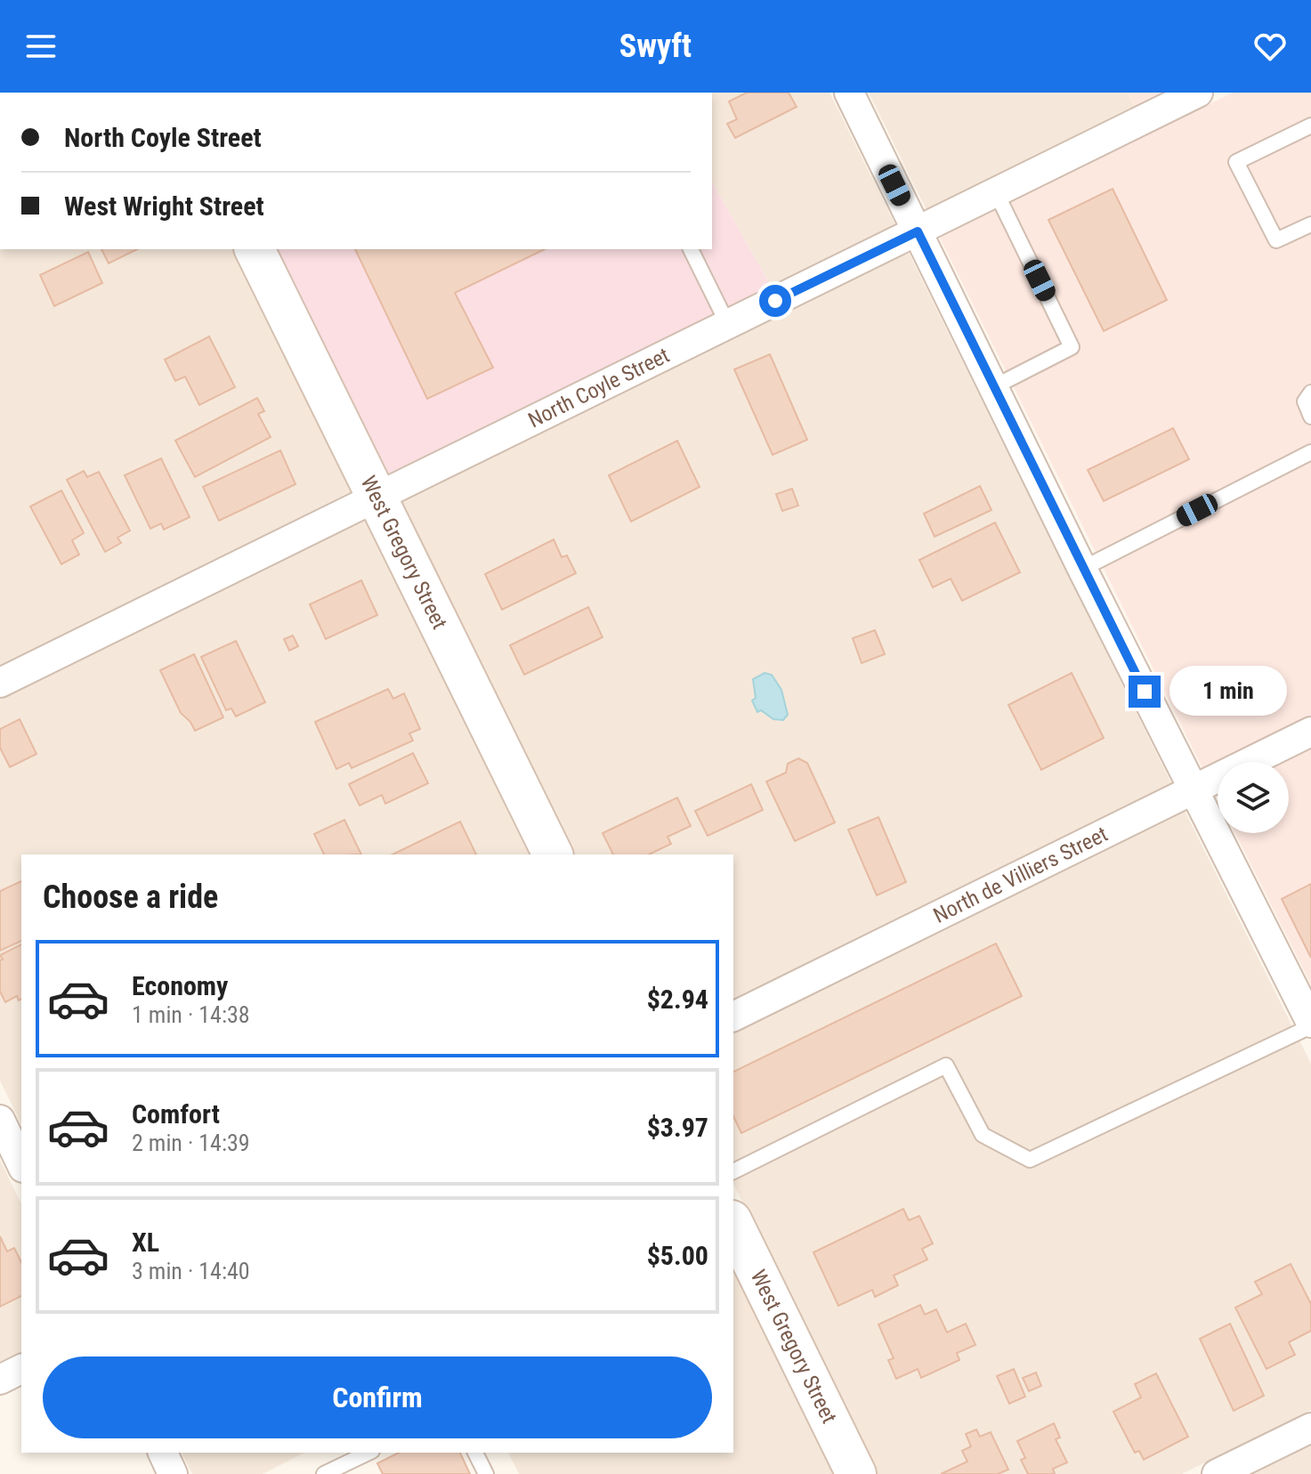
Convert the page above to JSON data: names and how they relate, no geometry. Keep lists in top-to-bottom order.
{
  "streets": {
    "street": ["North Coyle Street", "West Gregory Street", "North de Villiers Street"]
  },
  "crossings": [
    ["North Coyle Street", "West Gregory Street"]
  ],
  "page": {
    "header": "Swyft",
    "banner": ["North Coyle Street", "West Wright Street"],
    "bubble": "1 min",
    "heading": "Choose a ride",
    "list": [
      {
        "name": "Economy",
        "note": "1 min · 14:38",
        "value": "$2.94"
      },
      {
        "name": "Comfort",
        "note": "2 min · 14:39",
        "value": "$3.97"
      },
      {
        "name": "XL",
        "note": "3 min · 14:40",
        "value": "$5.00"
      }
    ],
    "buttons": "Confirm"
  }
}
